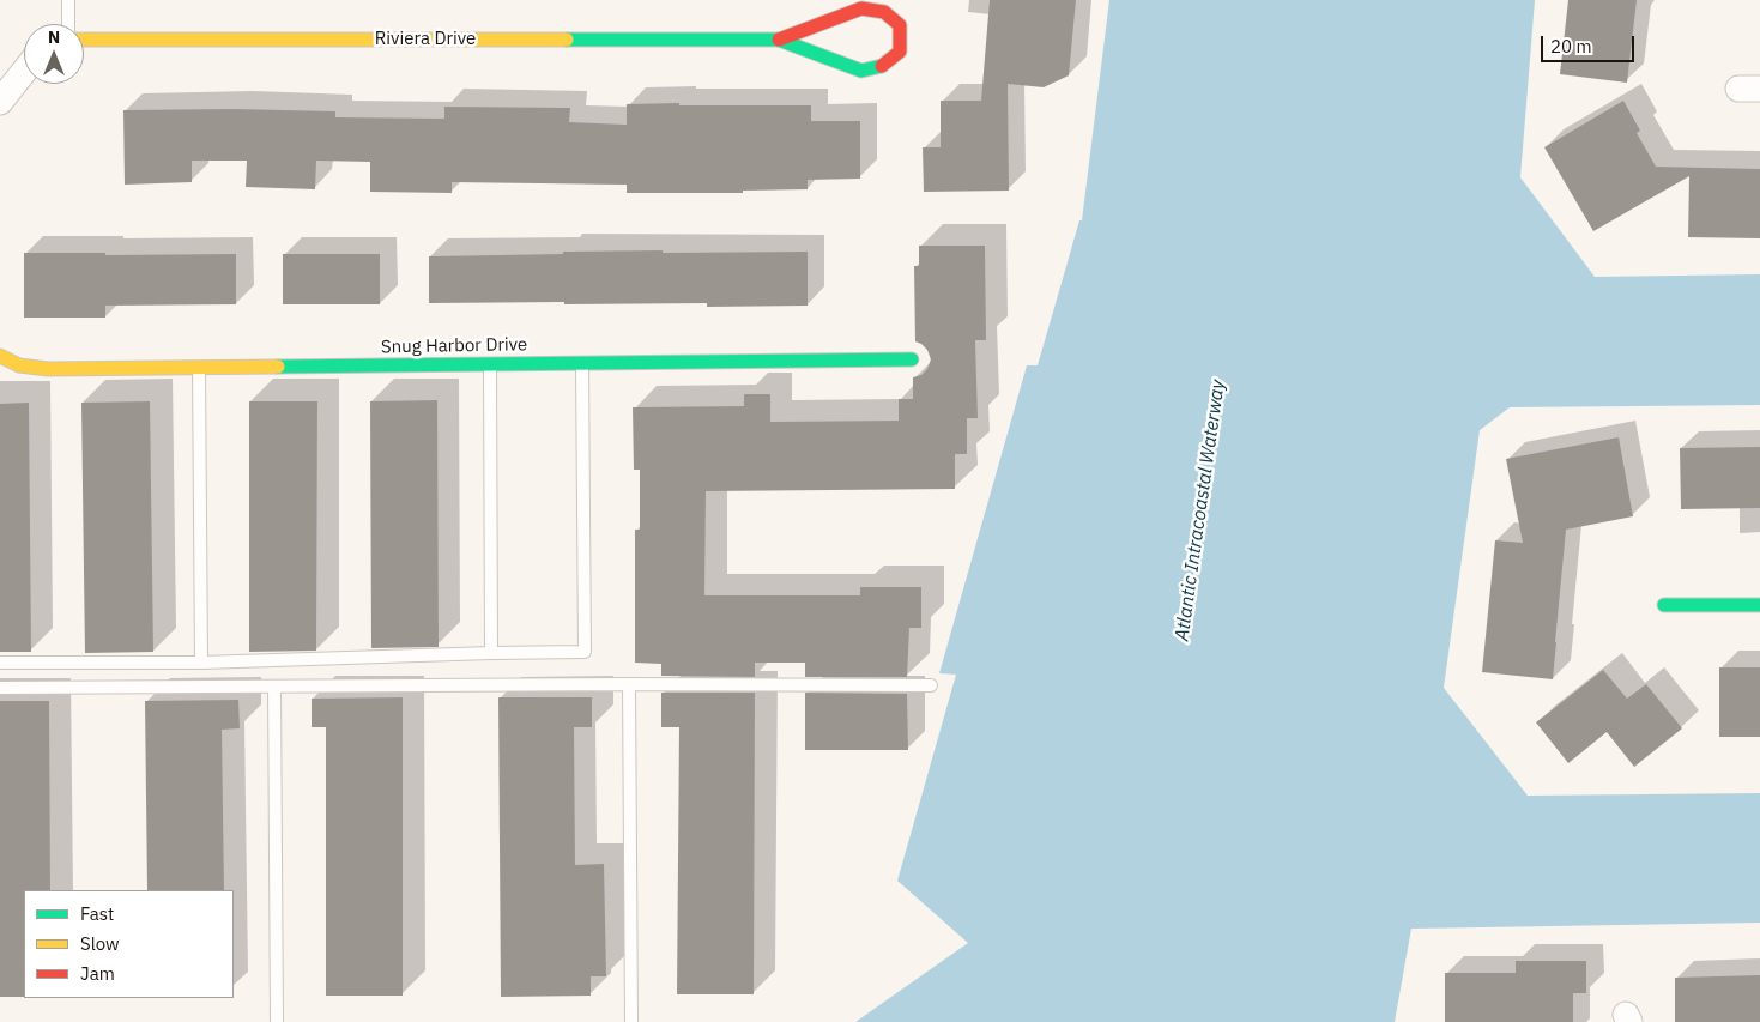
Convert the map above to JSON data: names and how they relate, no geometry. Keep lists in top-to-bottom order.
{
  "streets": {
    "street": ["Riviera Drive", "Snug Harbor Drive"]
  },
  "water": ["Atlantic Intracoastal Waterway"],
  "legend": ["Fast", "Slow", "Jam"],
  "scale_bar": "20 m",
  "north": "top"
}
